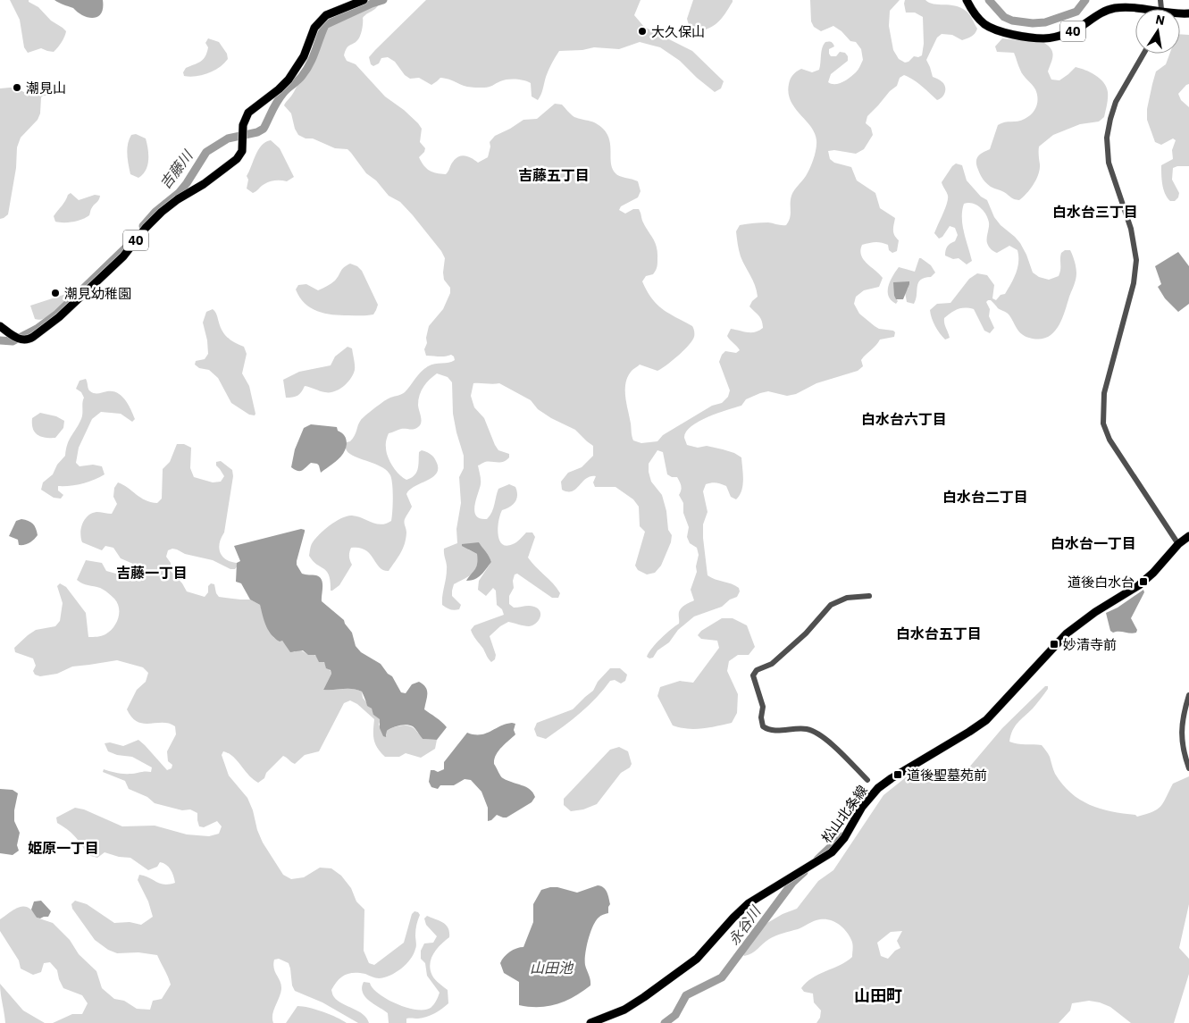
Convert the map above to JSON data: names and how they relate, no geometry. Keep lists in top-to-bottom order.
{
  "streets": {
    "main road": ["40", "松山北条線"]
  },
  "districts": [
    "吉藤五丁目",
    "白水台三丁目",
    "白水台六丁目",
    "白水台二丁目",
    "白水台一丁目",
    "吉藤一丁目",
    "白水台五丁目",
    "姫原一丁目",
    "山田町"
  ],
  "water": ["吉藤川", "永谷川", "山田池"],
  "places": {
    "other": ["大久保山", "潮見山", "潮見幼稚園"],
    "transit": ["道後白水台", "妙清寺前", "道後聖墓苑前"]
  },
  "north": "top"
}
